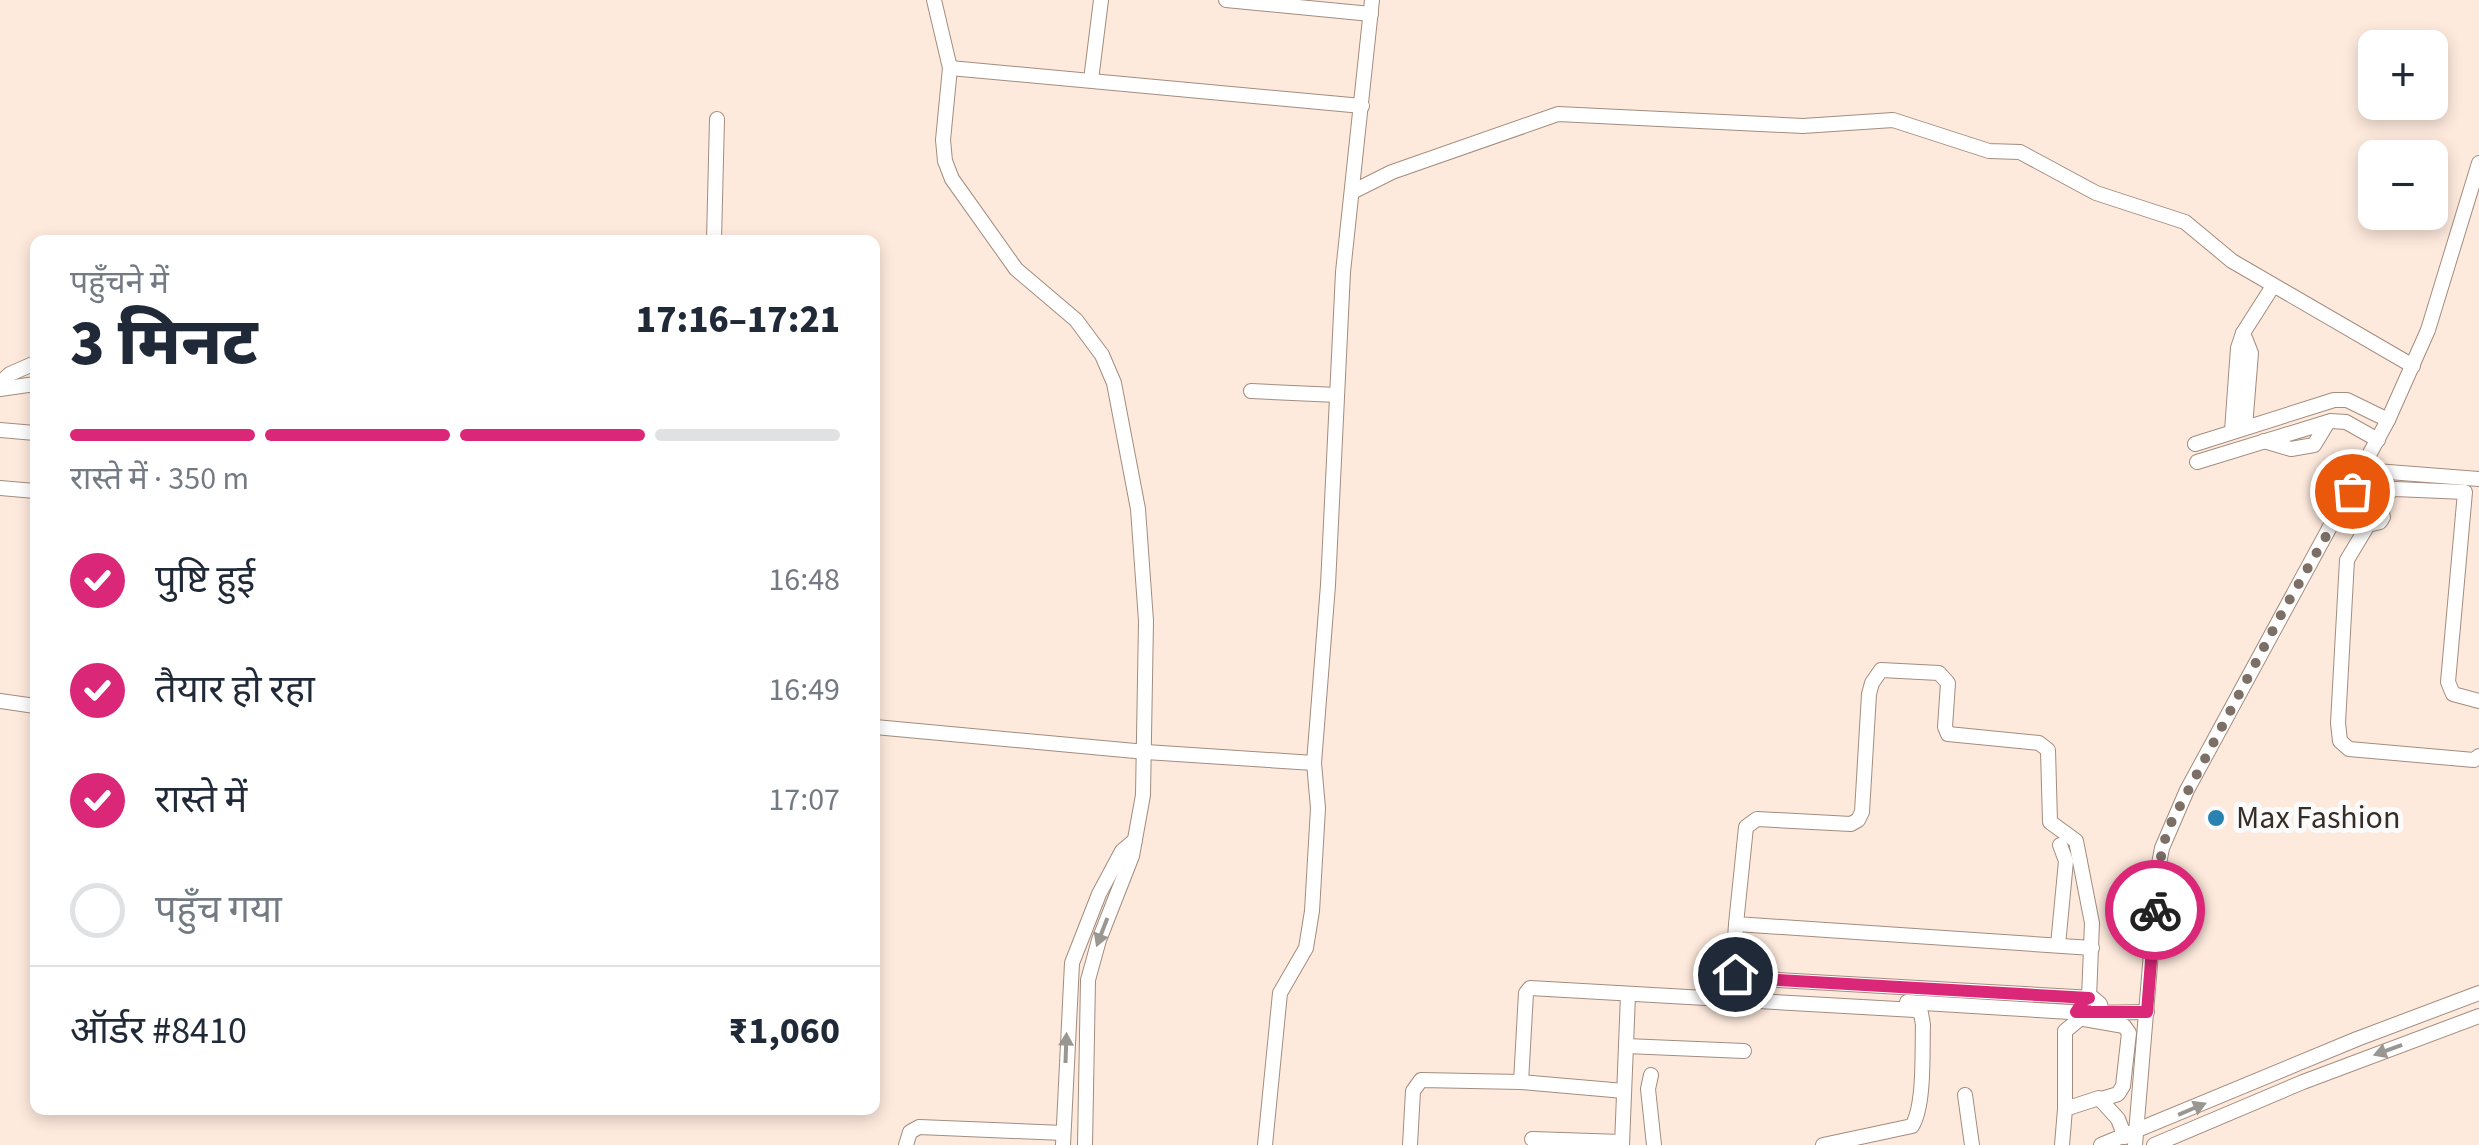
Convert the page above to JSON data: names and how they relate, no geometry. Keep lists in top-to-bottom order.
{
  "places": ["Max Fashion"],
  "page": {
    "map_buttons": ["+", "−"],
    "heading": ["3 मिनट", "पहुँचने में", "17:16–17:21"],
    "panel": ["ऑर्डर #8410", "₹1,060"],
    "bar": "रास्ते में · 350 m",
    "list": [
      ["पुष्टि हुई", "16:48"],
      ["तैयार हो रहा", "16:49"],
      ["रास्ते में", "17:07"],
      "पहुँच गया"
    ]
  }
}
